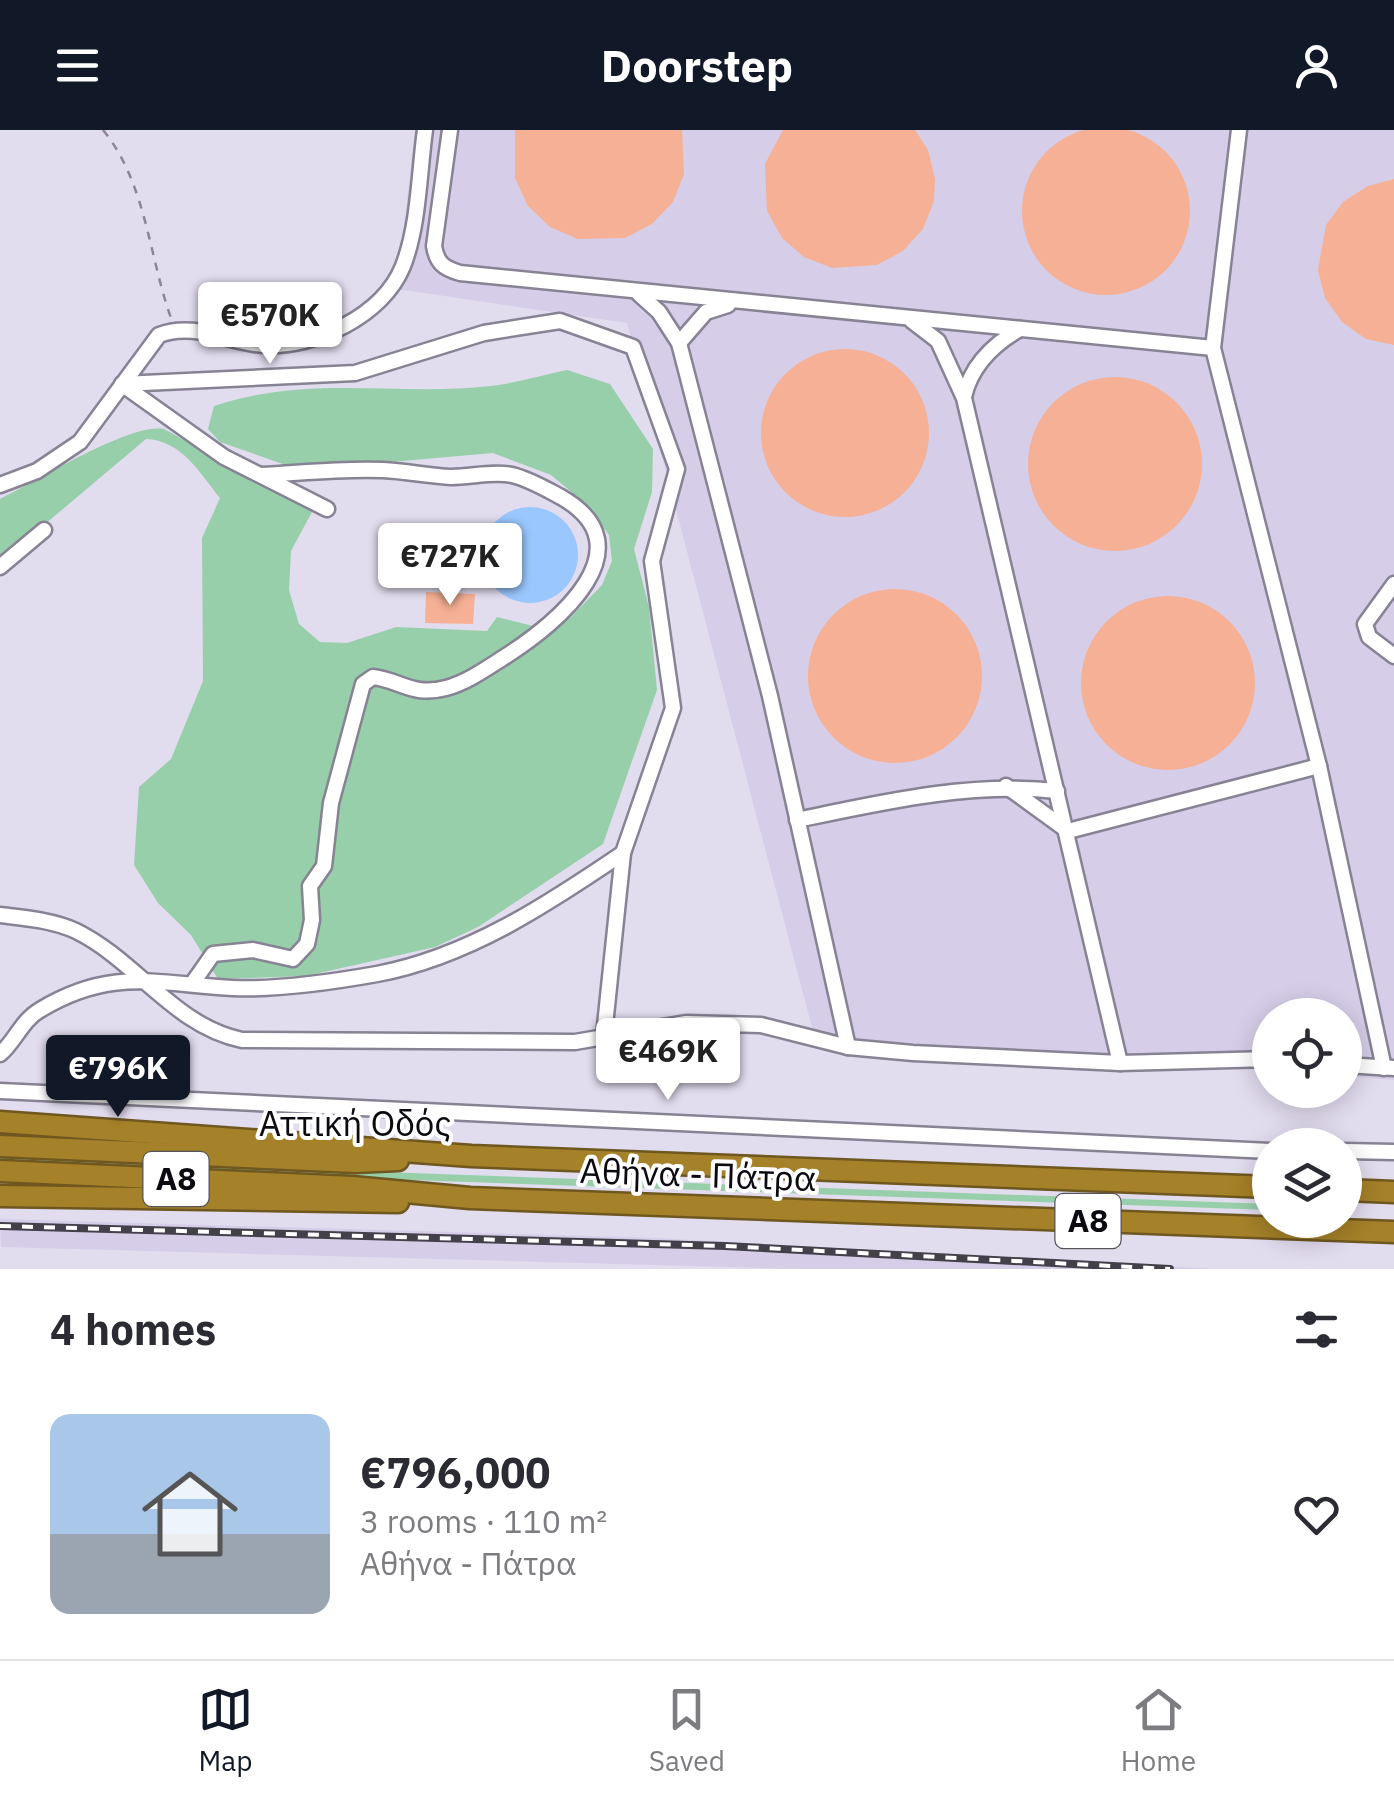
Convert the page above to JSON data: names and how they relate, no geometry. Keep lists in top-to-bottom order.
{
  "streets": {
    "highway": ["Αττική Οδός", "Αθήνα - Πάτρα", "Α8"]
  },
  "crossings": [
    ["Αττική Οδός", "Αθήνα - Πάτρα"]
  ],
  "page": {
    "header": "Doorstep",
    "price": [
      "€570K",
      "€727K",
      "€469K",
      "€796K"
    ],
    "heading": "4 homes",
    "list": [
      {
        "name": "€796,000",
        "note": "3 rooms · 110 m² · Αθήνα - Πάτρα"
      }
    ],
    "tabs": ["Map", "Saved", "Home"]
  }
}
